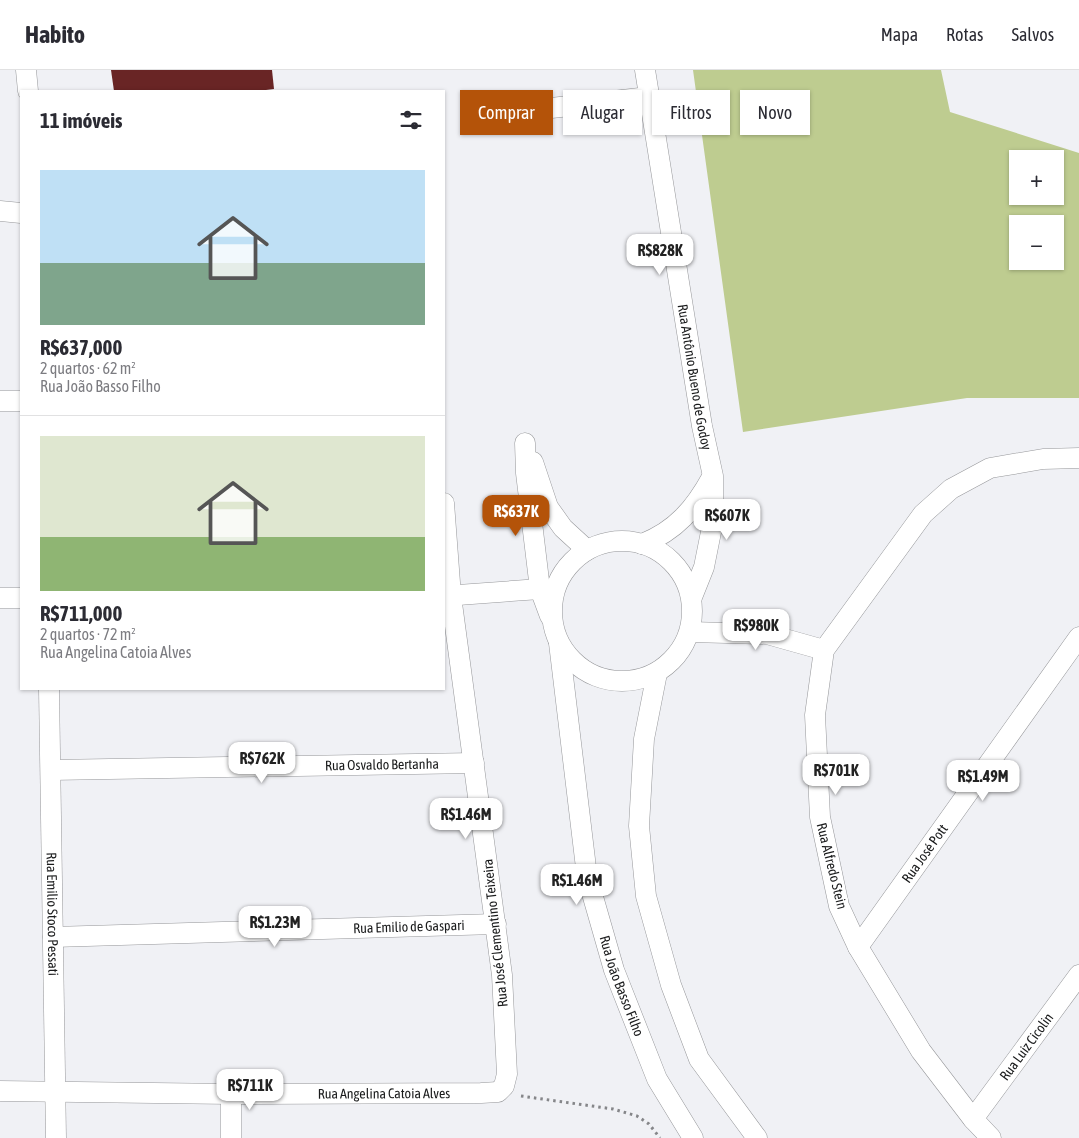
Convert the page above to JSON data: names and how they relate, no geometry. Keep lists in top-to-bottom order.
{
  "streets": {
    "street": [
      "Rua Antônio Bueno de Godoy",
      "Rua Osvaldo Bertanha",
      "Rua José Pott",
      "Rua Alfredo Stein",
      "Rua Emilio Stoco Pessati",
      "Rua Emilio de Gaspari",
      "Rua José Clementino Teixeira",
      "Rua João Basso Filho",
      "Rua Luiz Cicolin",
      "Rua Angelina Catoia Alves"
    ]
  },
  "crossings": [
    ["Rua Antônio Bueno de Godoy", "Rua João Basso Filho"],
    ["Rua Osvaldo Bertanha", "Rua Emilio Stoco Pessati"],
    ["Rua Osvaldo Bertanha", "Rua José Clementino Teixeira"],
    ["Rua José Pott", "Rua Alfredo Stein"],
    ["Rua Alfredo Stein", "Rua Luiz Cicolin"],
    ["Rua Emilio Stoco Pessati", "Rua Emilio de Gaspari"],
    ["Rua Emilio Stoco Pessati", "Rua Angelina Catoia Alves"],
    ["Rua Emilio de Gaspari", "Rua José Clementino Teixeira"],
    ["Rua José Clementino Teixeira", "Rua Angelina Catoia Alves"]
  ],
  "page": {
    "header": "Habito",
    "nav": ["Mapa", "Rotas", "Salvos"],
    "chip": [
      "Comprar",
      "Alugar",
      "Filtros",
      "Novo"
    ],
    "heading": "11 imóveis",
    "map_buttons": ["+", "−"],
    "list": [
      {
        "name": "R$637,000",
        "note": "2 quartos · 62 m² · Rua João Basso Filho"
      },
      {
        "name": "R$711,000",
        "note": "2 quartos · 72 m² · Rua Angelina Catoia Alves"
      }
    ],
    "price": [
      "R$828K",
      "R$637K",
      "R$607K",
      "R$980K",
      "R$762K",
      "R$701K",
      "R$1.49M",
      "R$1.46M",
      "R$1.46M",
      "R$1.23M",
      "R$711K"
    ]
  }
}
